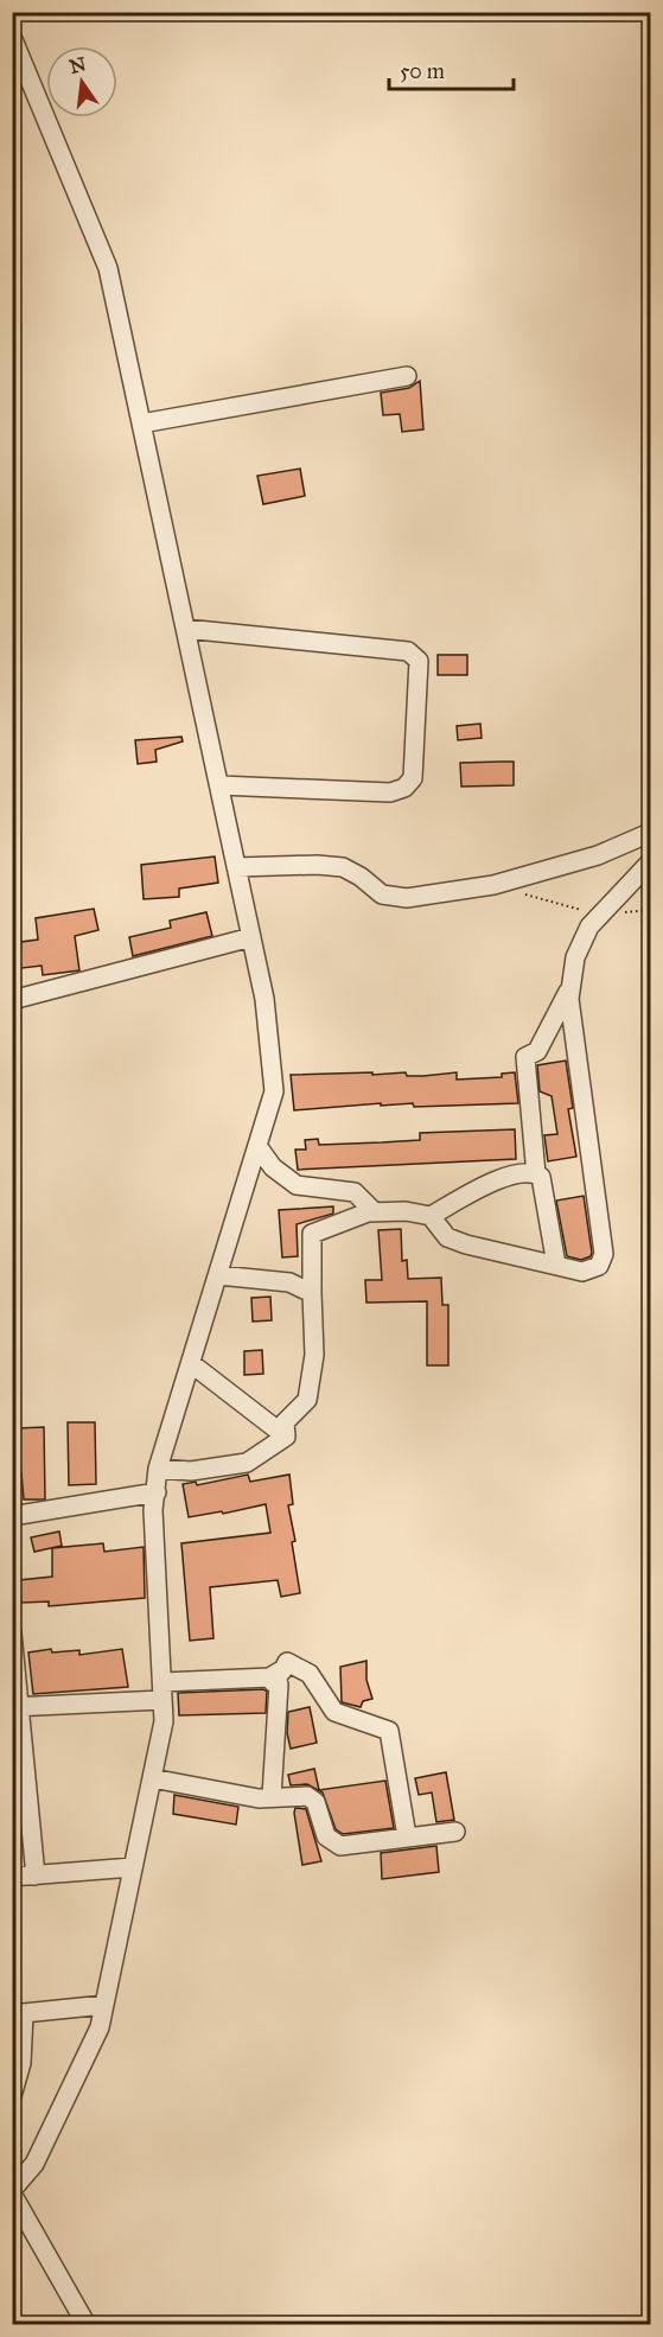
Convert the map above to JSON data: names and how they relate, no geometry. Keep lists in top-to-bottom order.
{
  "scale_bar": "50 m",
  "north": "top"
}
